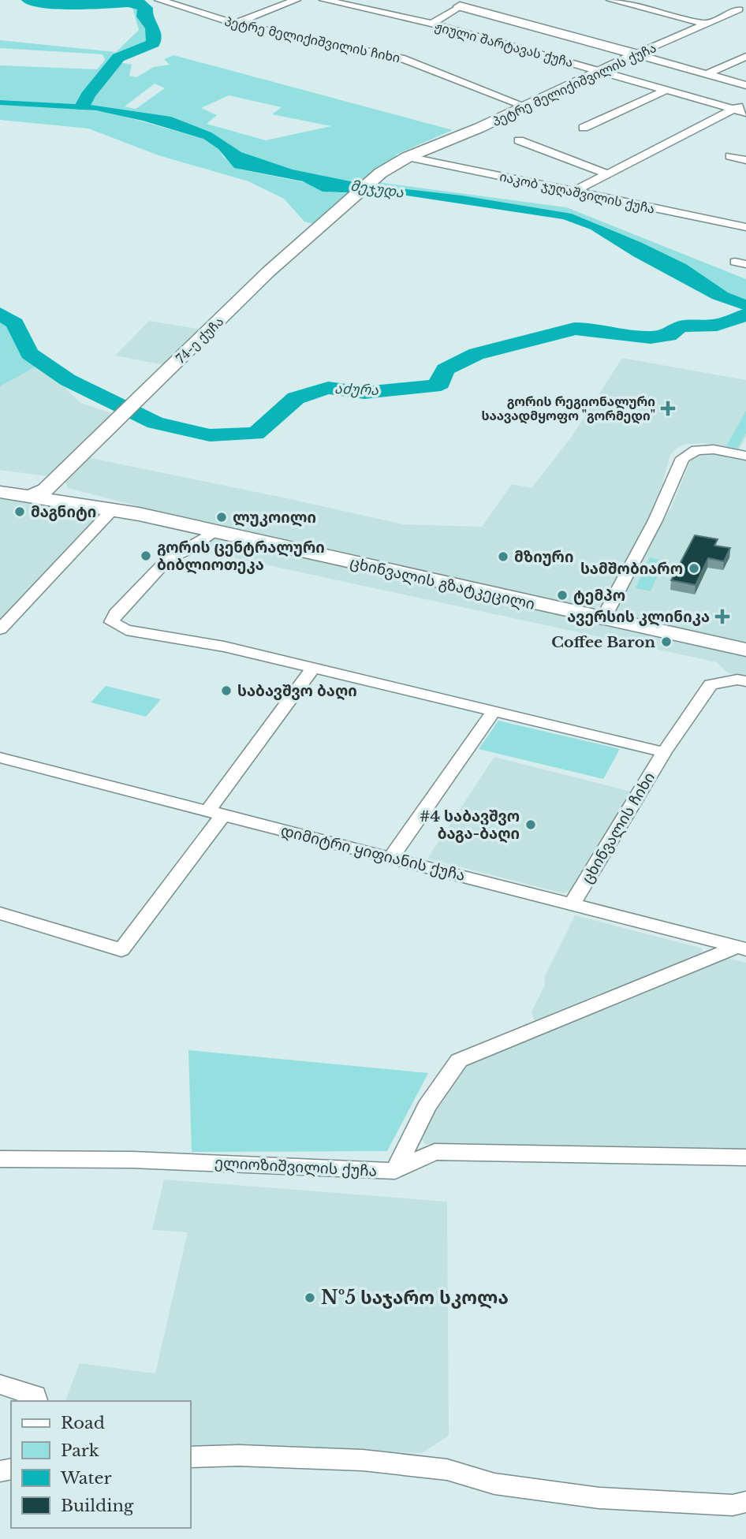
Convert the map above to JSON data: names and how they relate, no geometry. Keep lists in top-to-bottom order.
{
  "streets": {
    "street": [
      "პეტრე მელიქიშვილის ჩიხი",
      "ჟიული შარტავას ქუჩა",
      "პეტრე მელიქიშვილის ქუჩა",
      "იაკობ ჯუღაშვილის ქუჩა",
      "74-ე ქუჩა",
      "ცხინვალის გზატკეცილი",
      "ცხინვალის ჩიხი",
      "დიმიტრი ყიფიანის ქუჩა",
      "ელიოზიშვილის ქუჩა"
    ]
  },
  "crossings": [
    ["პეტრე მელიქიშვილის ჩიხი", "პეტრე მელიქიშვილის ქუჩა"],
    ["ჟიული შარტავას ქუჩა", "პეტრე მელიქიშვილის ქუჩა"],
    ["პეტრე მელიქიშვილის ქუჩა", "იაკობ ჯუღაშვილის ქუჩა"],
    ["პეტრე მელიქიშვილის ქუჩა", "74-ე ქუჩა"],
    ["იაკობ ჯუღაშვილის ქუჩა", "74-ე ქუჩა"],
    ["74-ე ქუჩა", "ცხინვალის გზატკეცილი"],
    ["ცხინვალის ჩიხი", "დიმიტრი ყიფიანის ქუჩა"],
    ["დიმიტრი ყიფიანის ქუჩა", "ელიოზიშვილის ქუჩა"]
  ],
  "water": ["მეჯუდა", "აძურა"],
  "places": {
    "health": ["გორის რეგიონალური საავადმყოფო \"გორმედი\"", "ავერსის კლინიკა"],
    "other": [
      "მაგნიტი",
      "ლუკოილი",
      "გორის ცენტრალური ბიბლიოთეკა",
      "მზიური",
      "სამშობიარო",
      "ტემპო",
      "Coffee Baron",
      "საბავშვო ბაღი",
      "#4 საბავშვო ბაგა-ბაღი",
      "№5 საჯარო სკოლა"
    ]
  },
  "legend": [
    "Road",
    "Park",
    "Water",
    "Building"
  ]
}
